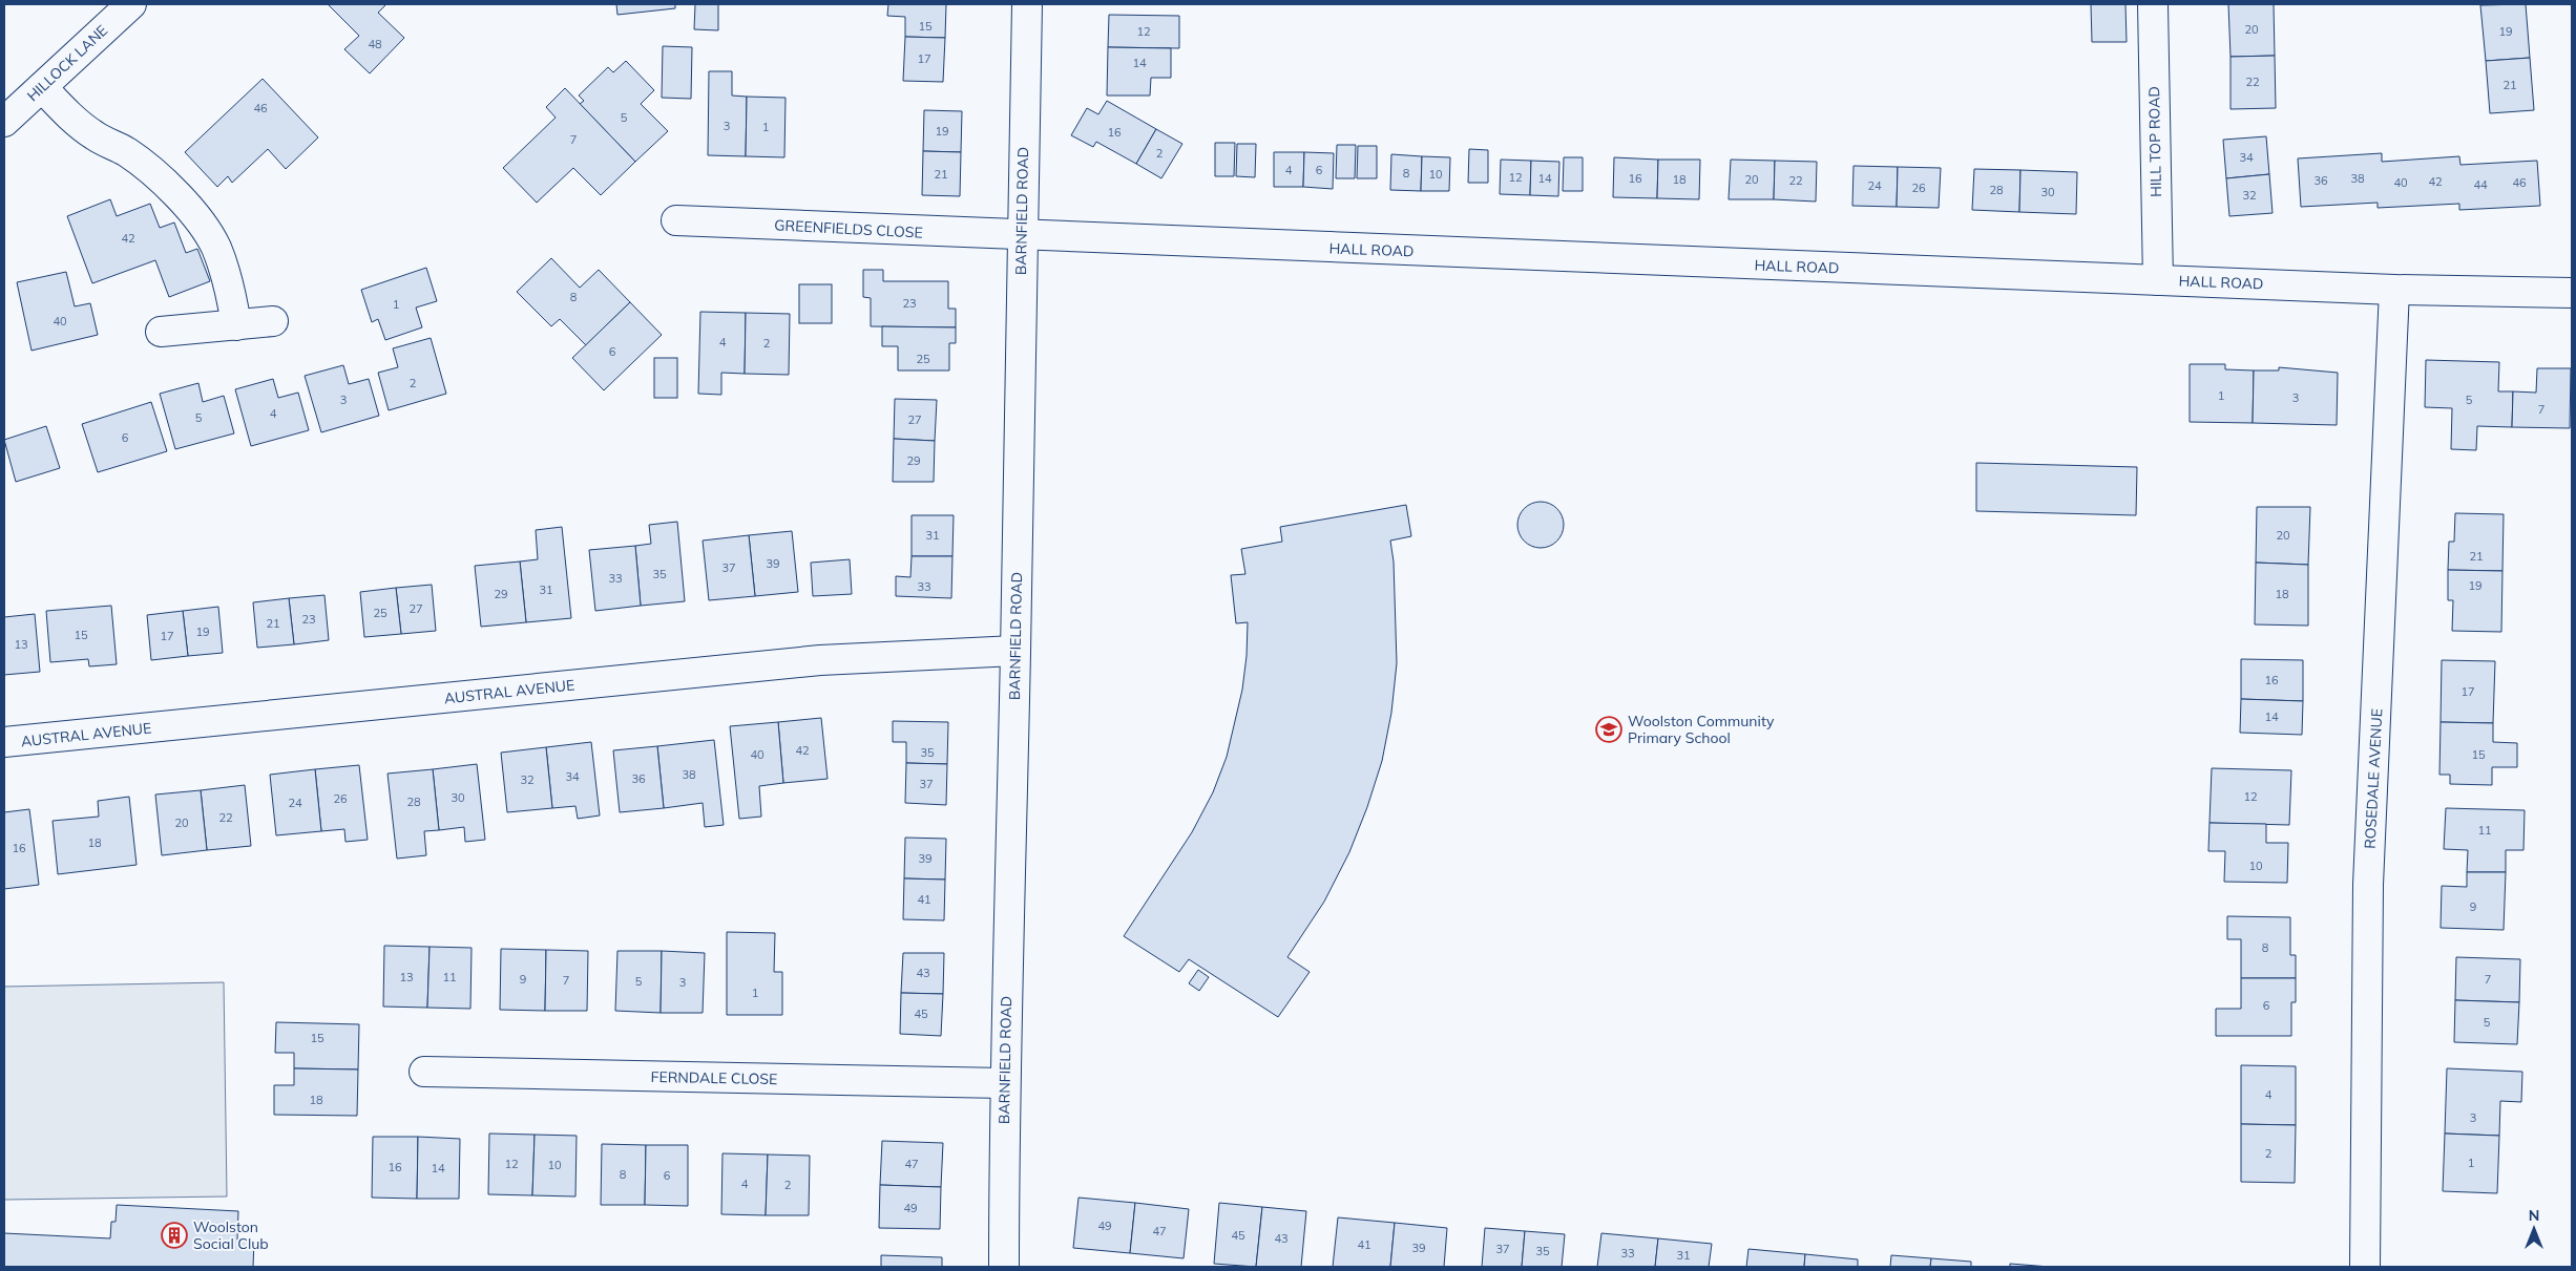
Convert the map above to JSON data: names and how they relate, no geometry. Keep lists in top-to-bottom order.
{
  "streets": {
    "street": [
      "HILLOCK LANE",
      "HILL TOP ROAD",
      "BARNFIELD ROAD",
      "GREENFIELDS CLOSE",
      "HALL ROAD",
      "AUSTRAL AVENUE",
      "ROSEDALE AVENUE",
      "FERNDALE CLOSE"
    ]
  },
  "crossings": [
    ["HILL TOP ROAD", "HALL ROAD"],
    ["BARNFIELD ROAD", "GREENFIELDS CLOSE"],
    ["BARNFIELD ROAD", "HALL ROAD"],
    ["BARNFIELD ROAD", "AUSTRAL AVENUE"],
    ["BARNFIELD ROAD", "FERNDALE CLOSE"],
    ["GREENFIELDS CLOSE", "HALL ROAD"],
    ["HALL ROAD", "ROSEDALE AVENUE"]
  ],
  "places": {
    "school or university": ["Woolston Community Primary School"],
    "building": ["Woolston Social Club"]
  },
  "house_numbers": [
    "15",
    "20",
    "12",
    "19",
    "48",
    "17",
    "14",
    "22",
    "21",
    "46",
    "5",
    "3",
    "1",
    "19",
    "16",
    "7",
    "2",
    "34",
    "4",
    "6",
    "8",
    "21",
    "10",
    "12",
    "14",
    "16",
    "38",
    "18",
    "20",
    "22",
    "36",
    "42",
    "40",
    "46",
    "44",
    "24",
    "26",
    "28",
    "30",
    "32",
    "42",
    "8",
    "23",
    "1",
    "40",
    "4",
    "2",
    "6",
    "25",
    "2",
    "1",
    "3",
    "3",
    "5",
    "7",
    "4",
    "5",
    "27",
    "6",
    "29",
    "31",
    "20",
    "21",
    "39",
    "37",
    "35",
    "33",
    "19",
    "33",
    "31",
    "29",
    "18",
    "27",
    "25",
    "23",
    "21",
    "19",
    "15",
    "17",
    "13",
    "16",
    "17",
    "14",
    "42",
    "35",
    "40",
    "15",
    "38",
    "34",
    "36",
    "32",
    "37",
    "12",
    "30",
    "26",
    "28",
    "24",
    "22",
    "20",
    "11",
    "18",
    "16",
    "39",
    "10",
    "41",
    "9",
    "8",
    "43",
    "13",
    "11",
    "9",
    "7",
    "7",
    "5",
    "3",
    "1",
    "6",
    "45",
    "5",
    "15",
    "4",
    "18",
    "3",
    "2",
    "1",
    "12",
    "47",
    "10",
    "16",
    "14",
    "8",
    "6",
    "4",
    "2",
    "49",
    "49",
    "47",
    "45",
    "43",
    "41",
    "39",
    "37",
    "35",
    "33",
    "31"
  ],
  "north": "top"
}
